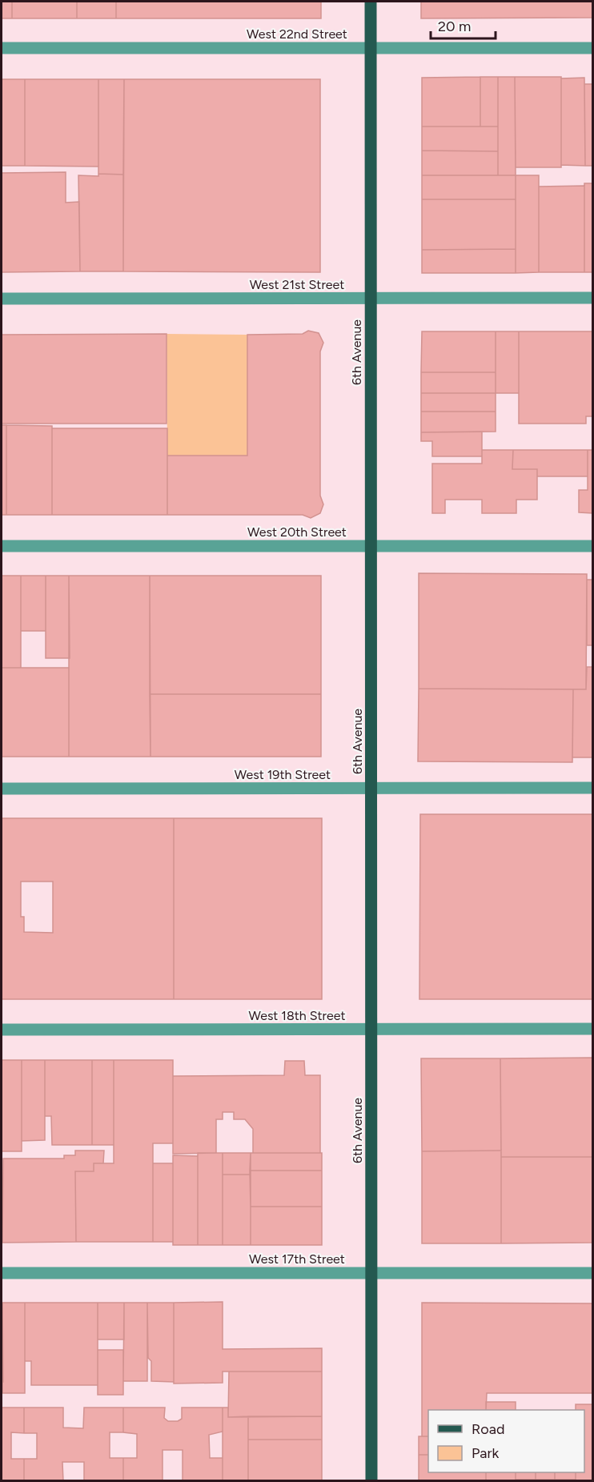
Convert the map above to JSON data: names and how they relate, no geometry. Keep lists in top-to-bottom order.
{
  "streets": {
    "main road": ["6th Avenue"],
    "street": [
      "West 22nd Street",
      "West 21st Street",
      "West 20th Street",
      "West 19th Street",
      "West 18th Street",
      "West 17th Street"
    ]
  },
  "crossings": [
    ["West 22nd Street", "6th Avenue"],
    ["West 21st Street", "6th Avenue"],
    ["6th Avenue", "West 20th Street"],
    ["6th Avenue", "West 19th Street"],
    ["6th Avenue", "West 18th Street"],
    ["6th Avenue", "West 17th Street"]
  ],
  "legend": ["Road", "Park"],
  "scale_bar": "20 m"
}
